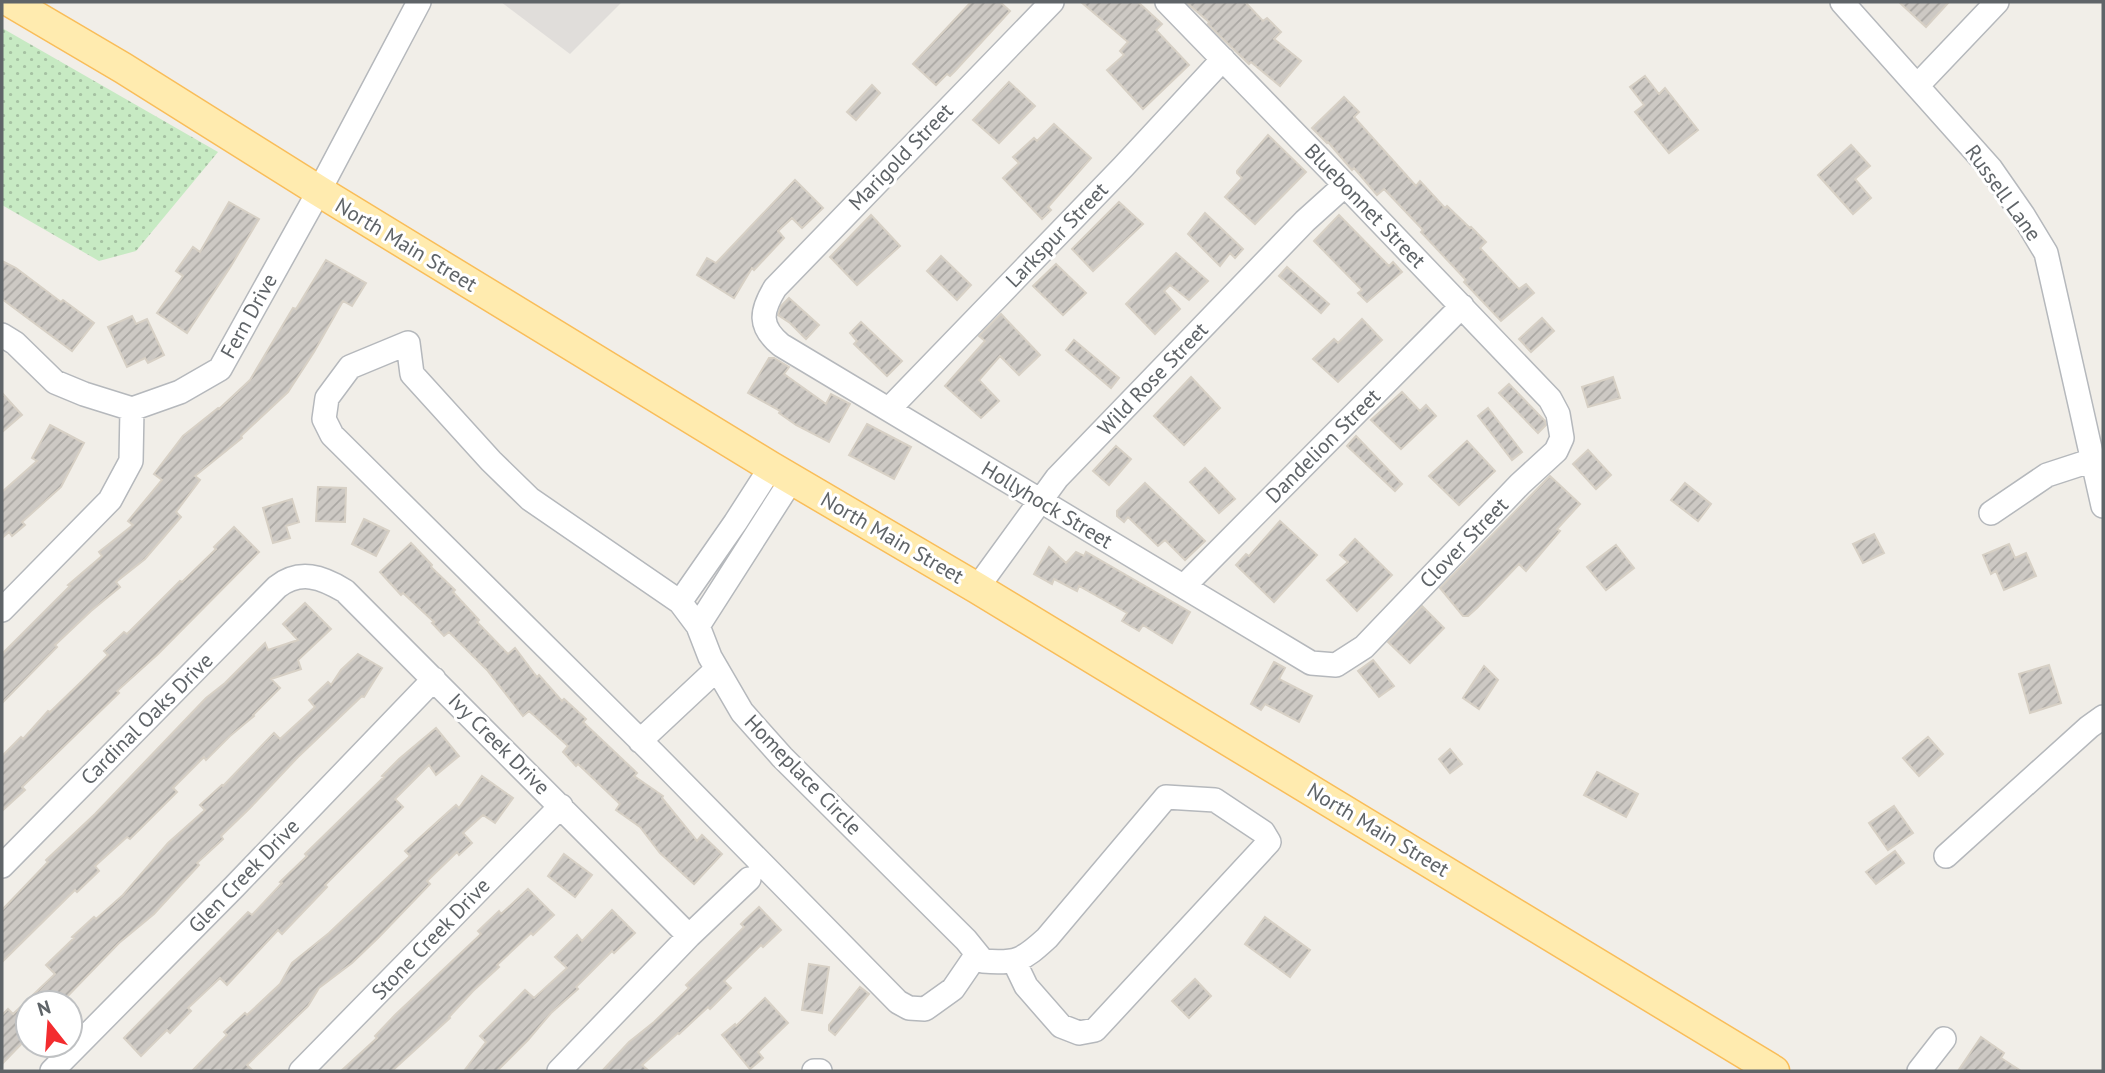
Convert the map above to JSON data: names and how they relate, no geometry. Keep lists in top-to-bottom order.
{
  "streets": {
    "main road": ["North Main Street"],
    "street": [
      "Marigold Street",
      "Russell Lane",
      "Bluebonnet Street",
      "Larkspur Street",
      "Fern Drive",
      "Wild Rose Street",
      "Dandelion Street",
      "Hollyhock Street",
      "Clover Street",
      "Cardinal Oaks Drive",
      "Ivy Creek Drive",
      "Homeplace Circle",
      "Glen Creek Drive",
      "Stone Creek Drive"
    ]
  },
  "crossings": [
    ["Marigold Street", "Hollyhock Street"],
    ["Bluebonnet Street", "Larkspur Street"],
    ["Bluebonnet Street", "Wild Rose Street"],
    ["Bluebonnet Street", "Dandelion Street"],
    ["Bluebonnet Street", "Clover Street"],
    ["Larkspur Street", "Hollyhock Street"],
    ["North Main Street", "Fern Drive"],
    ["North Main Street", "Wild Rose Street"],
    ["Wild Rose Street", "Hollyhock Street"],
    ["Dandelion Street", "Hollyhock Street"],
    ["Hollyhock Street", "Clover Street"],
    ["Cardinal Oaks Drive", "Ivy Creek Drive"],
    ["Ivy Creek Drive", "Glen Creek Drive"],
    ["Ivy Creek Drive", "Stone Creek Drive"]
  ],
  "north": "top"
}
